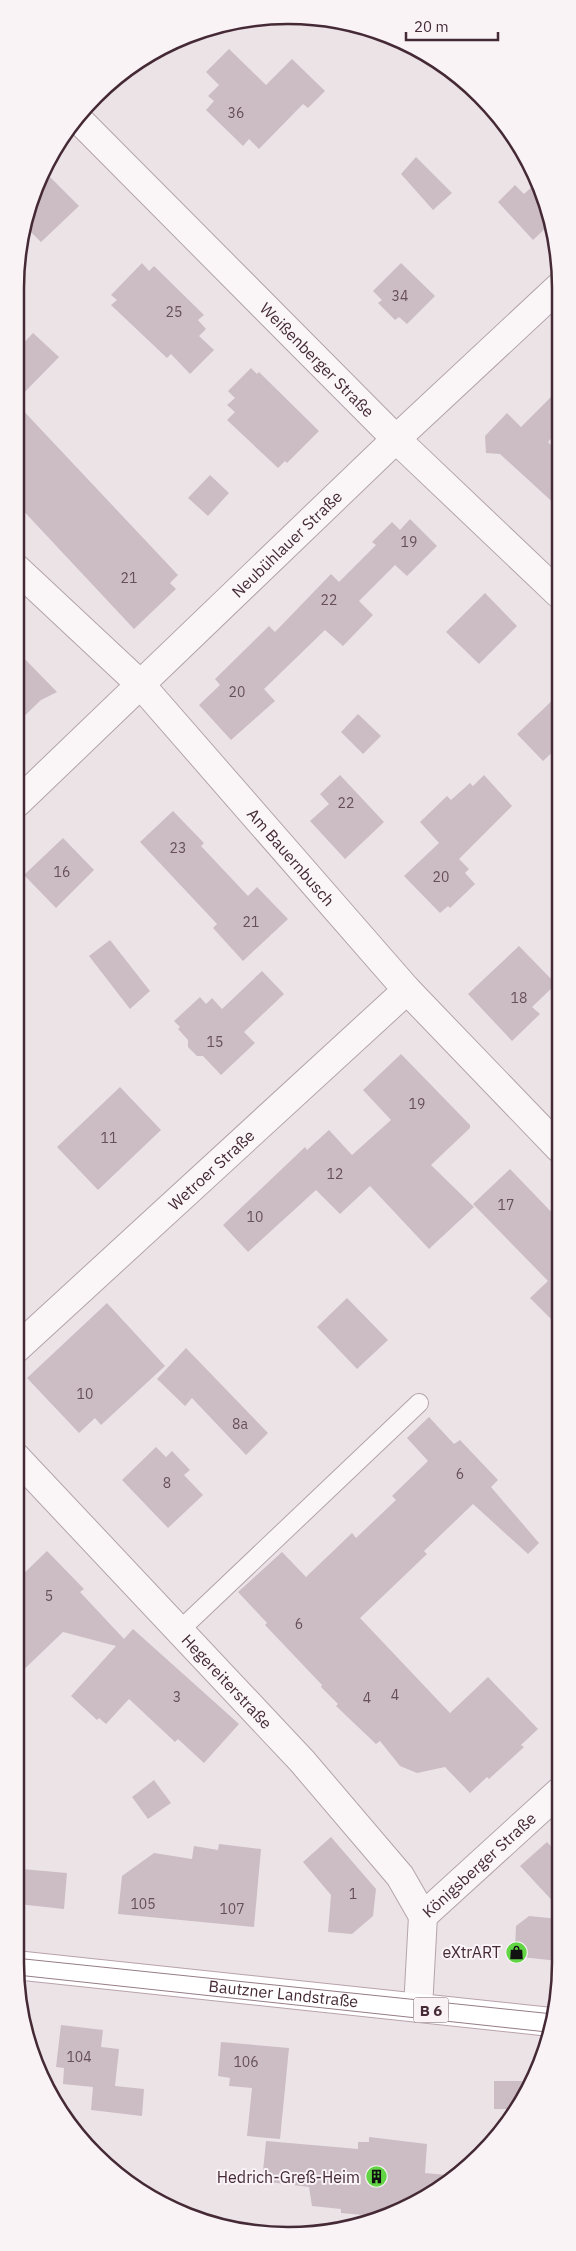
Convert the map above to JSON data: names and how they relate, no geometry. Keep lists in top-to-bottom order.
{
  "streets": {
    "main road": ["Bautzner Landstraße", "B 6"],
    "street": [
      "Weißenberger Straße",
      "Neubühlauer Straße",
      "Am Bauernbusch",
      "Wetroer Straße",
      "Hegereiterstraße",
      "Königsberger Straße"
    ]
  },
  "crossings": [
    ["Weißenberger Straße", "Neubühlauer Straße"],
    ["Neubühlauer Straße", "Am Bauernbusch"],
    ["Am Bauernbusch", "Wetroer Straße"],
    ["Hegereiterstraße", "Königsberger Straße"],
    ["Königsberger Straße", "Bautzner Landstraße"]
  ],
  "places": {
    "shop": ["eXtrART"],
    "building": ["Hedrich-Greß-Heim"]
  },
  "house_numbers": [
    "36",
    "34",
    "25",
    "19",
    "21",
    "22",
    "20",
    "22",
    "23",
    "16",
    "20",
    "21",
    "18",
    "15",
    "19",
    "11",
    "12",
    "17",
    "10",
    "10",
    "8a",
    "6",
    "8",
    "5",
    "6",
    "4",
    "3",
    "4",
    "1",
    "105",
    "107",
    "104",
    "106"
  ],
  "scale_bar": "20 m"
}
